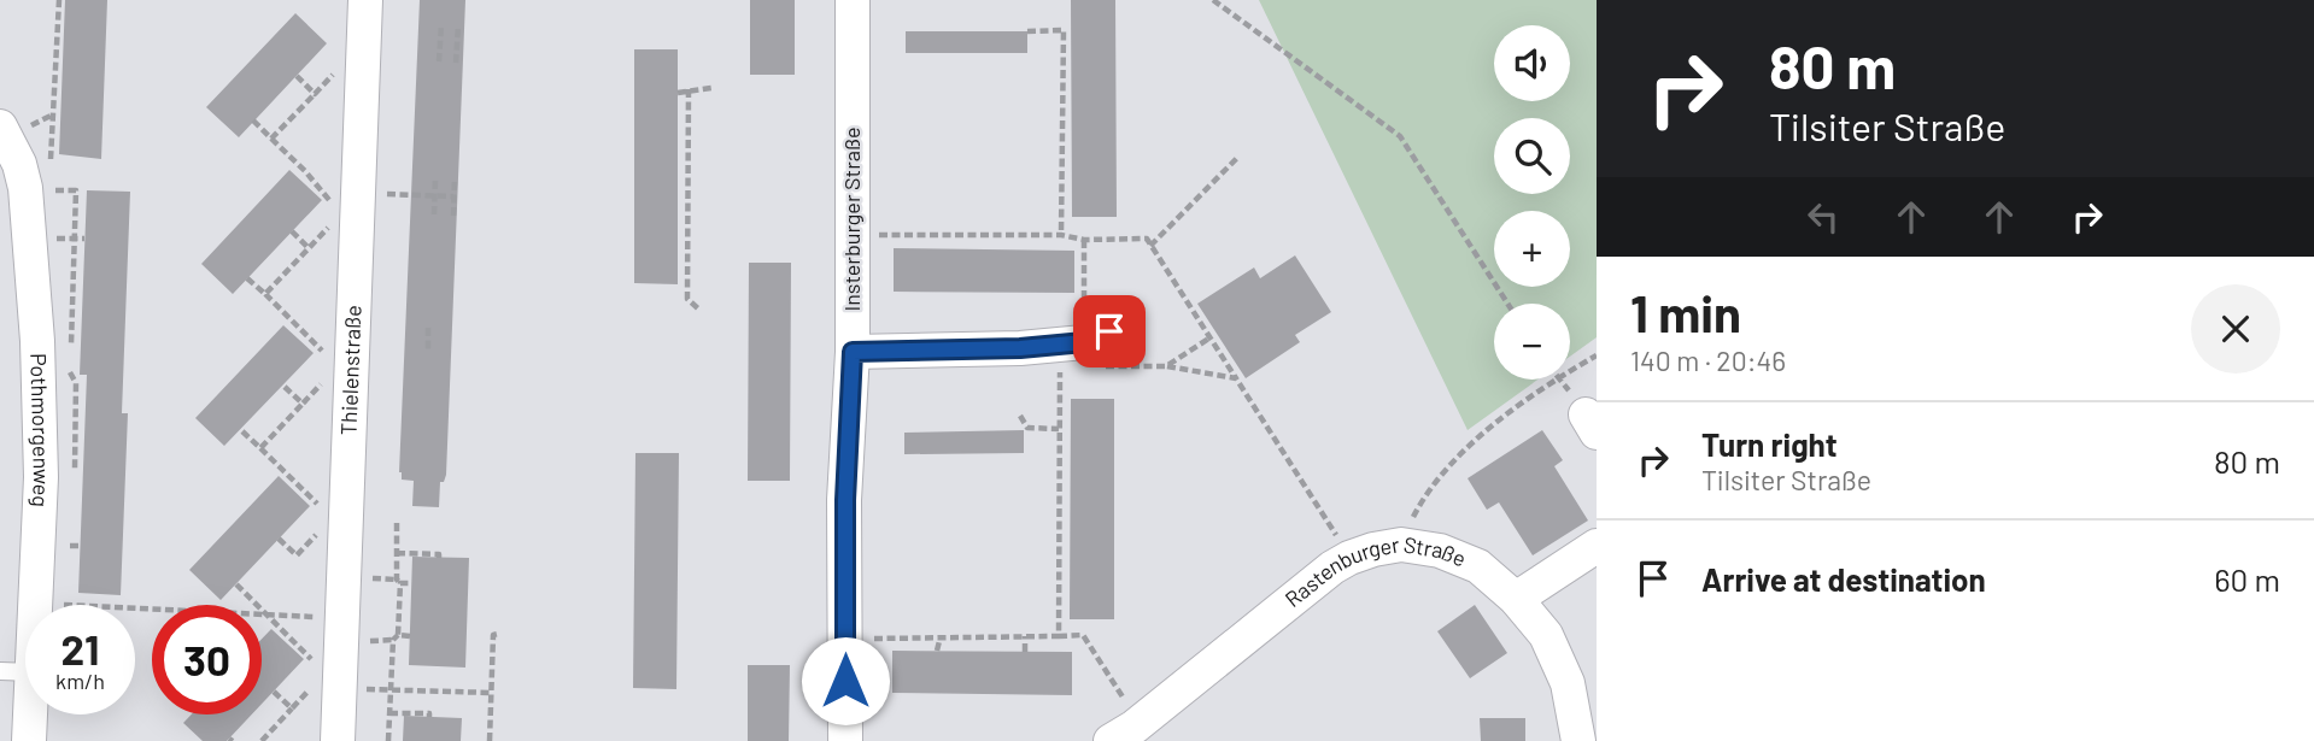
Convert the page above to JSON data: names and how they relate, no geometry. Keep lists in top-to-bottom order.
{
  "streets": {
    "street": [
      "Insterburger Straße",
      "Thielenstraße",
      "Pothmorgenweg",
      "Rastenburger Straße"
    ]
  },
  "page": {
    "turn": ["80 m", "Tilsiter Straße"],
    "map_buttons": ["+", "−"],
    "heading": ["1 min", "140 m · 20:46"],
    "list": [
      {
        "name": "Turn right",
        "note": "Tilsiter Straße",
        "value": "80 m"
      },
      {
        "name": "Arrive at destination",
        "value": "60 m"
      }
    ],
    "speed": "21 km/h",
    "limit": "30"
  }
}
